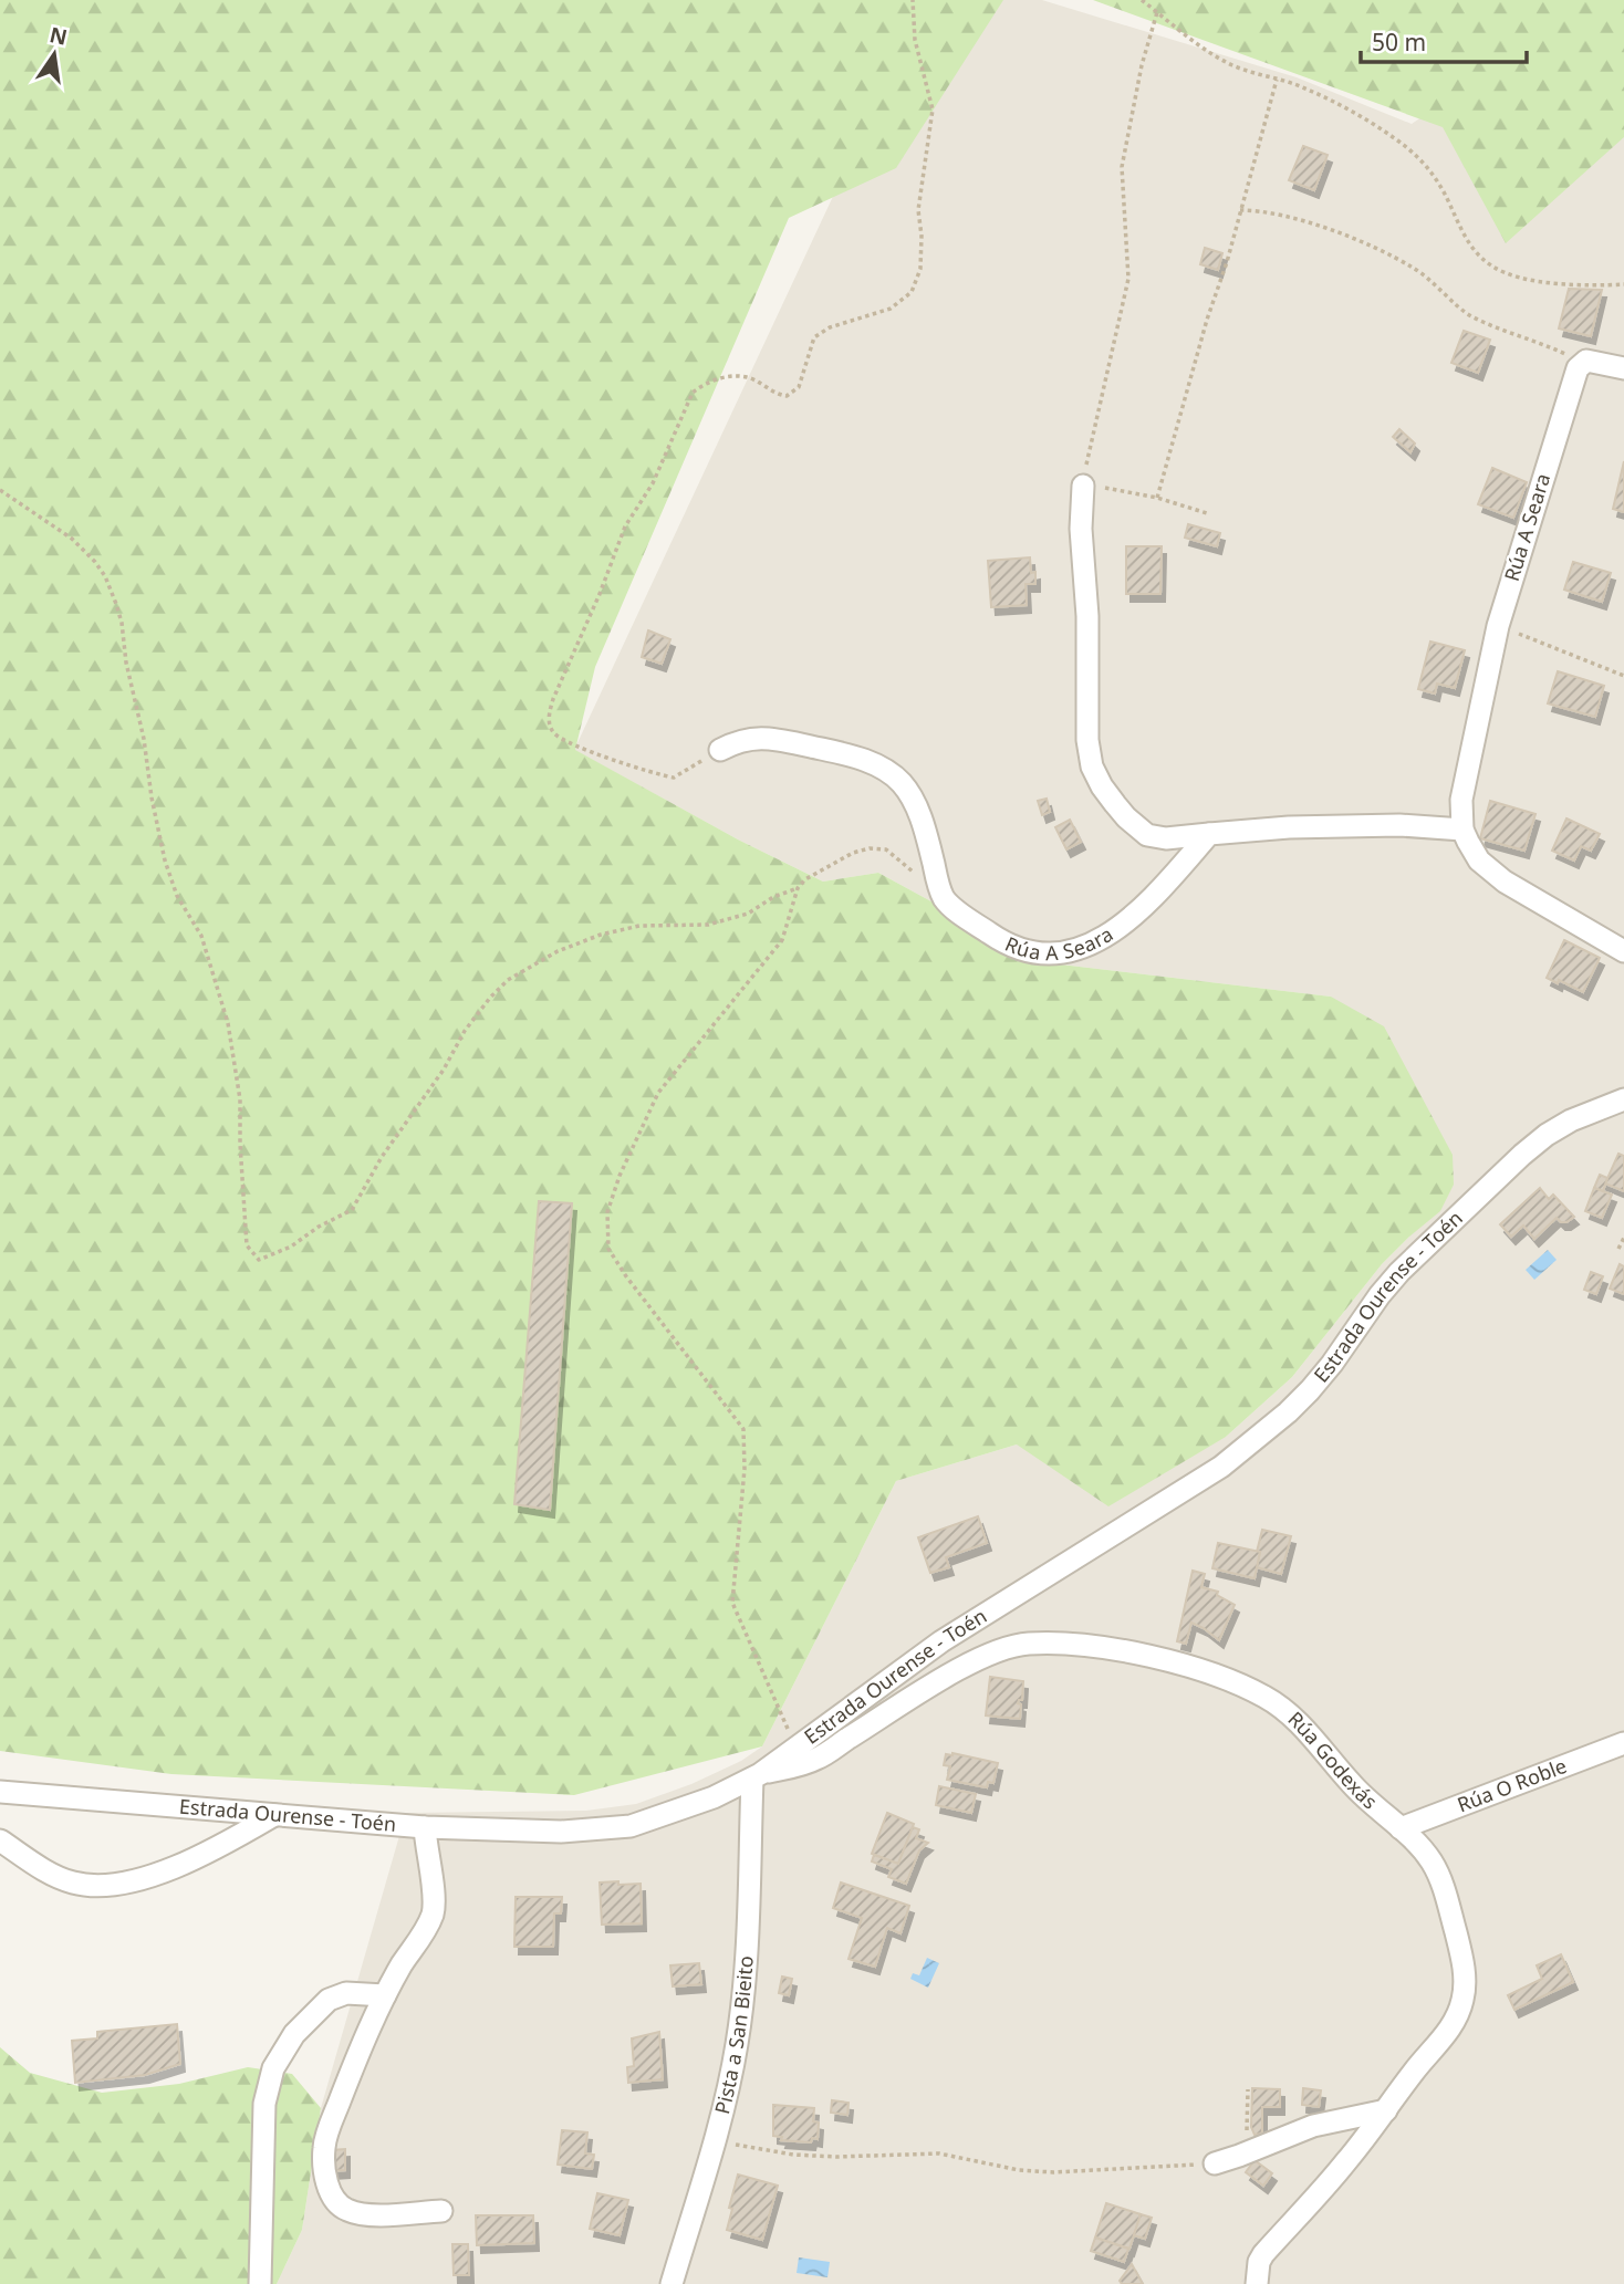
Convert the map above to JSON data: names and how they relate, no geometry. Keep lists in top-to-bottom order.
{
  "streets": {
    "street": [
      "Rúa A Seara",
      "Estrada Ourense - Toén",
      "Rúa Godexás",
      "Rúa O Roble",
      "Pista a San Bieito"
    ]
  },
  "crossings": [
    ["Estrada Ourense - Toén", "Rúa Godexás"],
    ["Estrada Ourense - Toén", "Pista a San Bieito"],
    ["Rúa Godexás", "Rúa O Roble"],
    ["Rúa Godexás", "Pista a San Bieito"]
  ],
  "scale_bar": "50 m",
  "north": "top"
}
